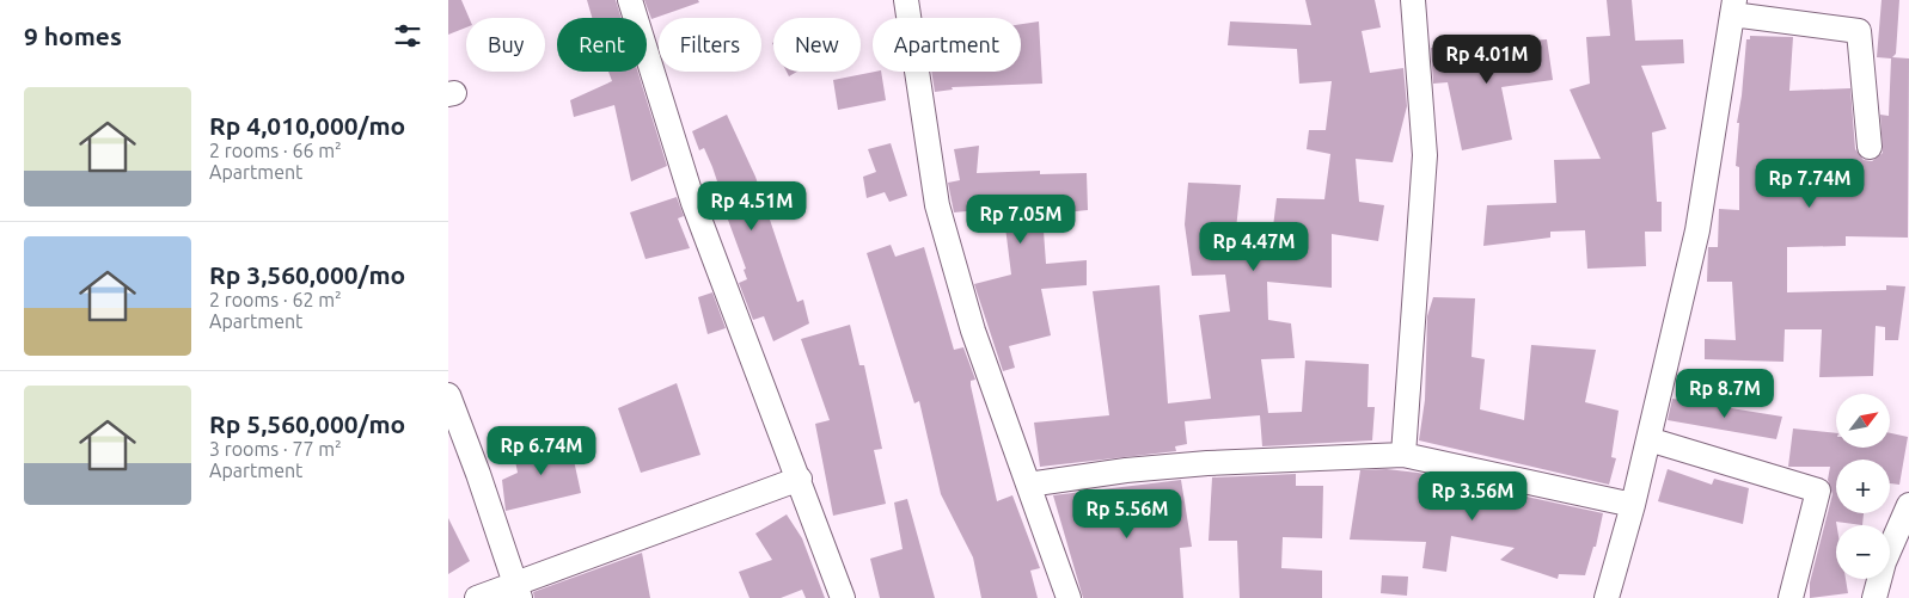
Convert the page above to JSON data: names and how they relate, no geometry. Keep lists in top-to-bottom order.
{
  "north": "top right",
  "page": {
    "heading": "9 homes",
    "chip": [
      "Buy",
      "Rent",
      "Filters",
      "New",
      "Apartment"
    ],
    "price": [
      "Rp 4.01M",
      "Rp 7.74M",
      "Rp 4.51M",
      "Rp 7.05M",
      "Rp 4.47M",
      "Rp 8.7M",
      "Rp 6.74M",
      "Rp 3.56M",
      "Rp 5.56M"
    ],
    "list": [
      {
        "name": "Rp 4,010,000/mo",
        "note": "2 rooms · 66 m² · Apartment"
      },
      {
        "name": "Rp 3,560,000/mo",
        "note": "2 rooms · 62 m² · Apartment"
      },
      {
        "name": "Rp 5,560,000/mo",
        "note": "3 rooms · 77 m² · Apartment"
      }
    ],
    "map_buttons": ["+", "−"]
  }
}
